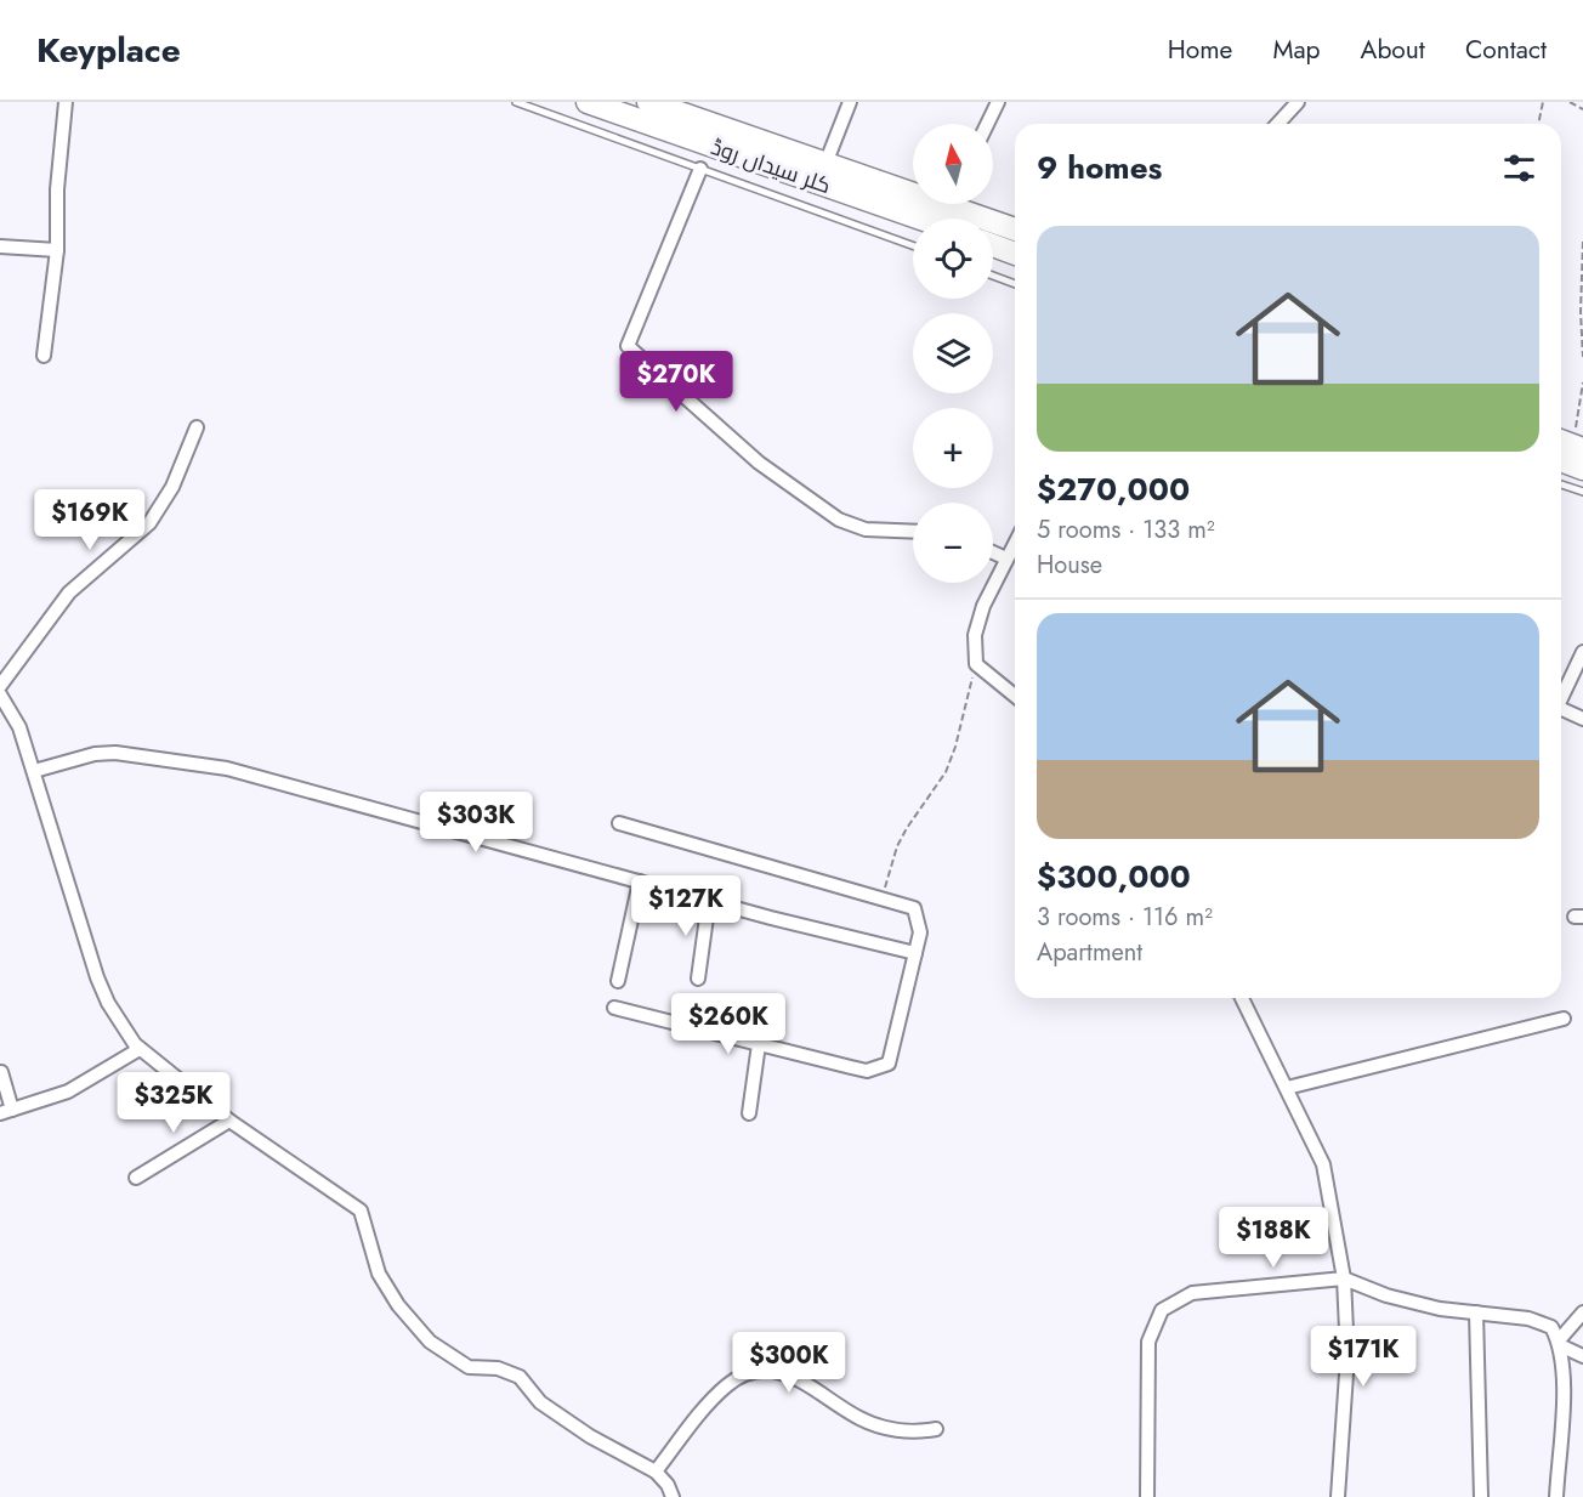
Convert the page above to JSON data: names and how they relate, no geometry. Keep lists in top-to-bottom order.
{
  "streets": {
    "highway": ["کلر سیداں روڈ"]
  },
  "north": "top",
  "page": {
    "header": "Keyplace",
    "nav": [
      "Home",
      "Map",
      "About",
      "Contact"
    ],
    "map_buttons": ["+", "−"],
    "heading": "9 homes",
    "list": [
      {
        "name": "$270,000",
        "note": "5 rooms · 133 m² · House"
      },
      {
        "name": "$300,000",
        "note": "3 rooms · 116 m² · Apartment"
      }
    ],
    "price": [
      "$270K",
      "$169K",
      "$303K",
      "$127K",
      "$260K",
      "$325K",
      "$188K",
      "$171K",
      "$300K"
    ]
  }
}
